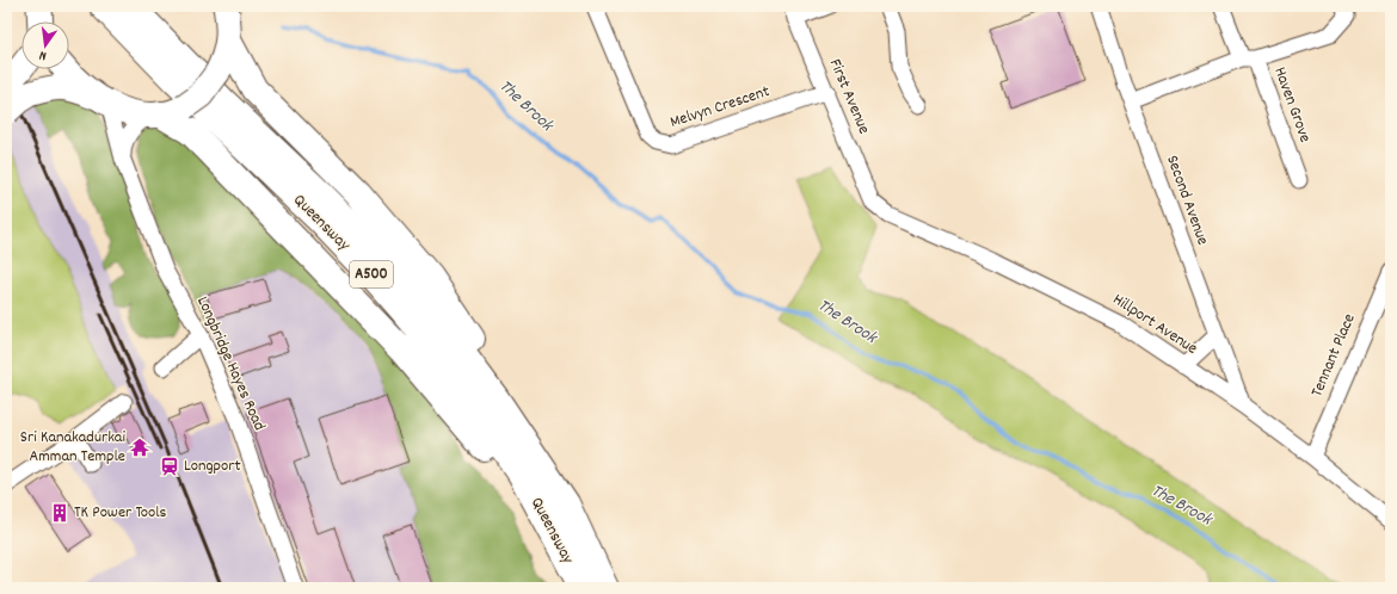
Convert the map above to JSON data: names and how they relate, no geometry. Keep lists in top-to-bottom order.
{
  "streets": {
    "highway": ["Queensway", "A500"],
    "street": [
      "First Avenue",
      "Haven Grove",
      "Melvyn Crescent",
      "Second Avenue",
      "Hillport Avenue",
      "Tennant Place",
      "Longbridge Hayes Road"
    ]
  },
  "crossings": [
    ["First Avenue", "Melvyn Crescent"],
    ["First Avenue", "Hillport Avenue"],
    ["Second Avenue", "Hillport Avenue"],
    ["Hillport Avenue", "Tennant Place"]
  ],
  "water": ["The Brook"],
  "places": {
    "temple": ["Sri Kanakadurkai Amman Temple"],
    "station": ["Longport"],
    "building": ["TK Power Tools"]
  },
  "north": "bottom"
}
